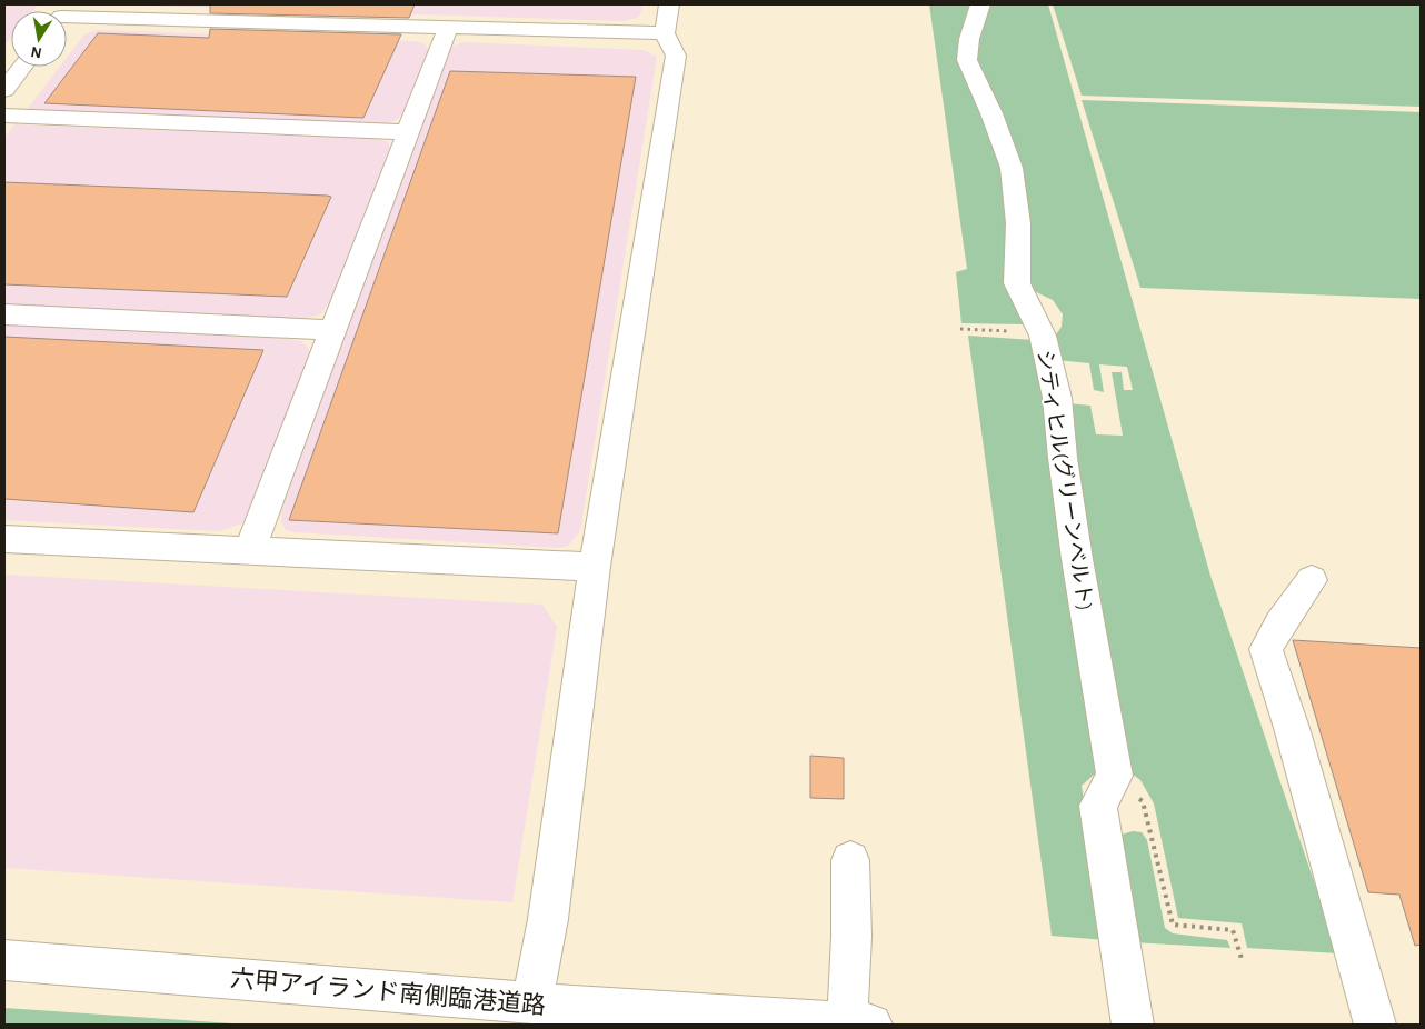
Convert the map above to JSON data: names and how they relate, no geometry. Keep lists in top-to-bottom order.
{
  "streets": {
    "street": ["シティヒル(グリーンベルト)", "六甲アイランド南側臨港道路"]
  },
  "north": "bottom"
}
